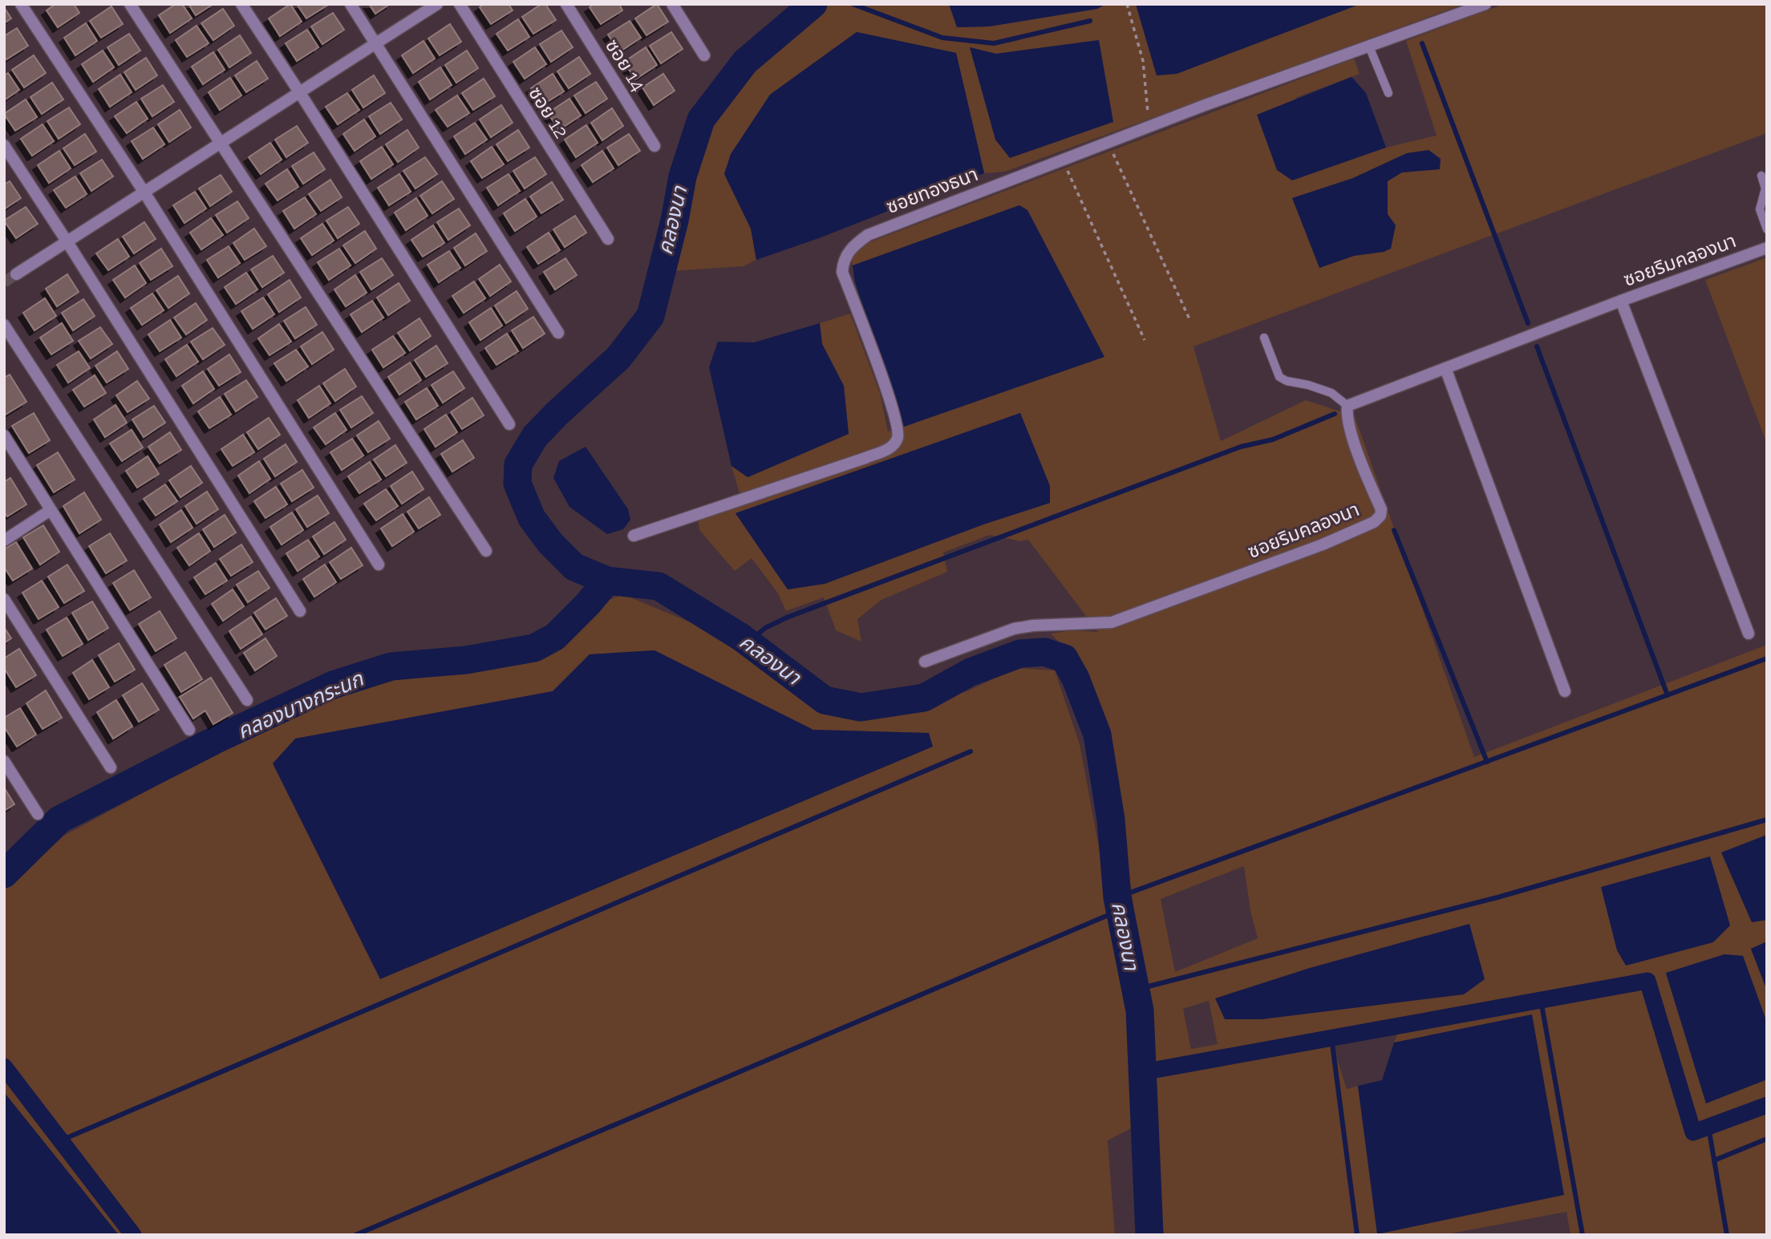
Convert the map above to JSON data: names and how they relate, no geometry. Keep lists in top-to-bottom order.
{
  "streets": {
    "street": [
      "ซอย 14",
      "ซอย 12",
      "ซอยทองธนา",
      "ซอยริมคลองนา"
    ]
  },
  "water": ["คลองนา", "คลองบางกระนก"]
}
